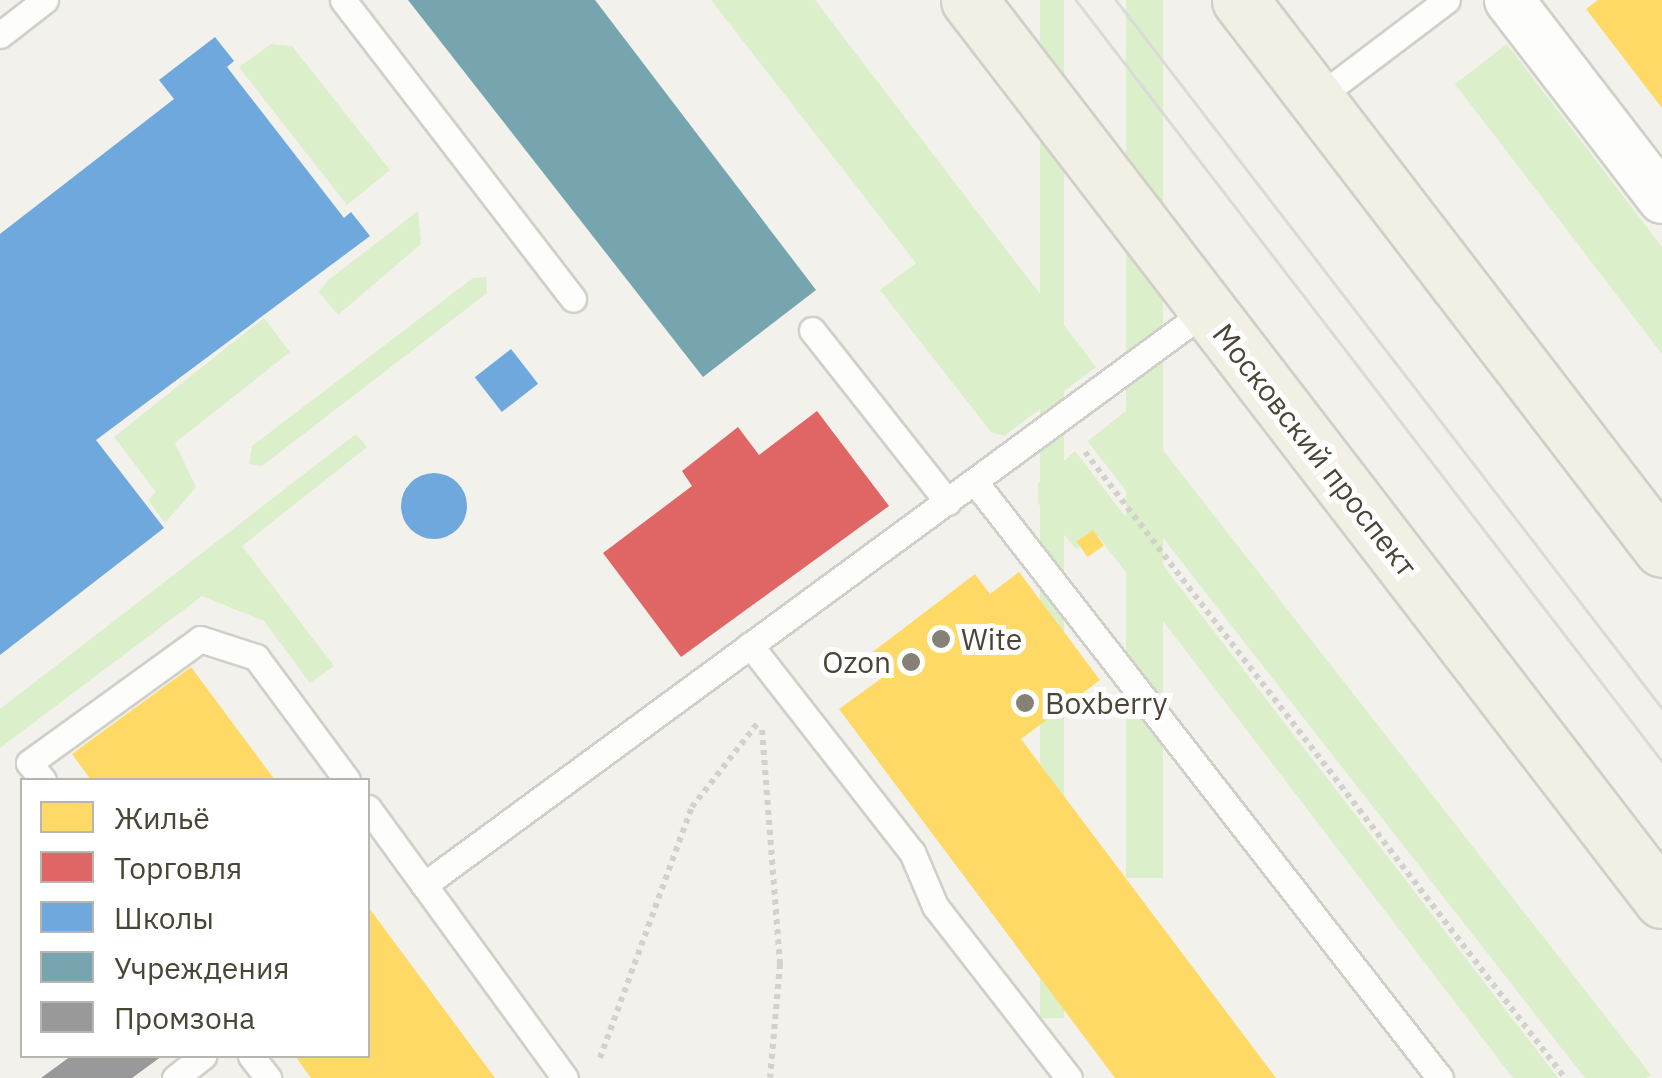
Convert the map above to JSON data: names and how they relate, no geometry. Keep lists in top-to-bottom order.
{
  "streets": {
    "main road": ["Московский проспект"]
  },
  "places": ["Wite", "Ozon", "Boxberry"],
  "legend": [
    "Жильё",
    "Торговля",
    "Школы",
    "Учреждения",
    "Промзона"
  ]
}
